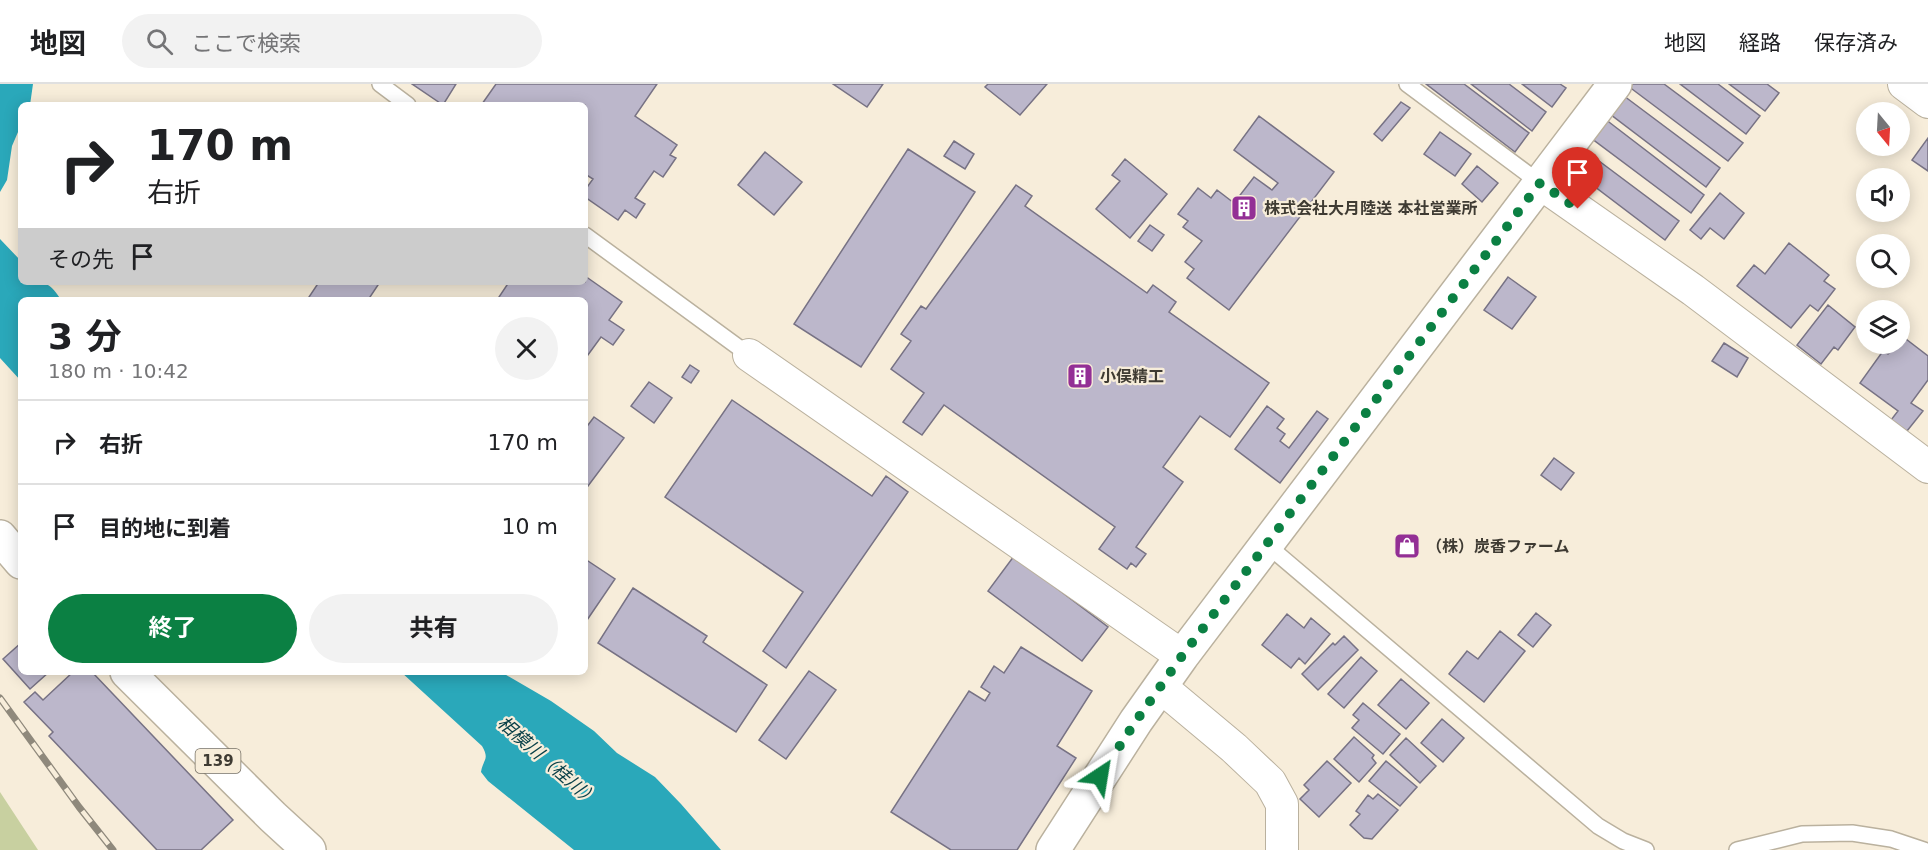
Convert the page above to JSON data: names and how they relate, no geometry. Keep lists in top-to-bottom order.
{
  "streets": {
    "main road": ["139"]
  },
  "water": ["相模川（桂川）"],
  "places": {
    "building": ["株式会社大月陸送 本社営業所", "小俣精工"],
    "shop": ["（株）炭香ファーム"]
  },
  "north": "bottom",
  "page": {
    "header": "地図",
    "search": "ここで検索",
    "nav": ["地図", "経路", "保存済み"],
    "turn": ["170 m", "右折"],
    "then": "その先",
    "heading": ["3 分", "180 m · 10:42"],
    "list": [
      {
        "name": "右折",
        "value": "170 m"
      },
      {
        "name": "目的地に到着",
        "value": "10 m"
      }
    ],
    "buttons": ["終了", "共有"]
  }
}
